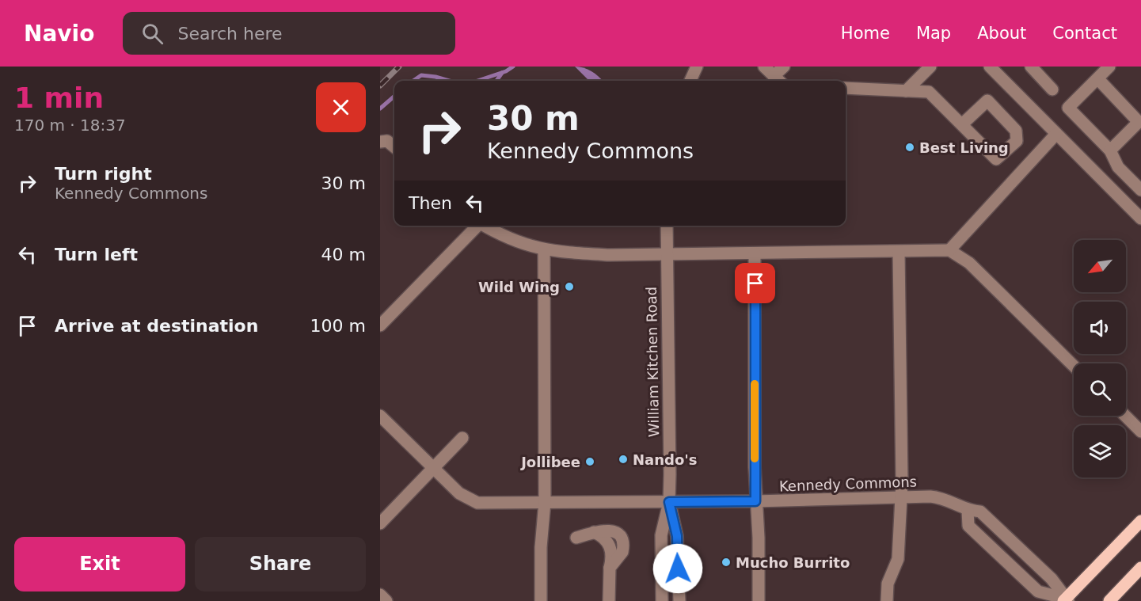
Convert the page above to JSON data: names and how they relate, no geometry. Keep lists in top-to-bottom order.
{
  "streets": {
    "street": ["William Kitchen Road", "Kennedy Commons"]
  },
  "crossings": [
    ["William Kitchen Road", "Kennedy Commons"]
  ],
  "places": [
    "Best Living",
    "Wild Wing",
    "Nando's",
    "Jollibee",
    "Mucho Burrito"
  ],
  "north": "bottom left",
  "page": {
    "header": "Navio",
    "search": "Search here",
    "nav": [
      "Home",
      "Map",
      "About",
      "Contact"
    ],
    "heading": ["1 min", "170 m · 18:37"],
    "turn": ["30 m", "Kennedy Commons"],
    "list": [
      {
        "name": "Turn right",
        "note": "Kennedy Commons",
        "value": "30 m"
      },
      {
        "name": "Turn left",
        "value": "40 m"
      },
      {
        "name": "Arrive at destination",
        "value": "100 m"
      }
    ],
    "then": "Then",
    "buttons": ["Exit", "Share"]
  }
}
